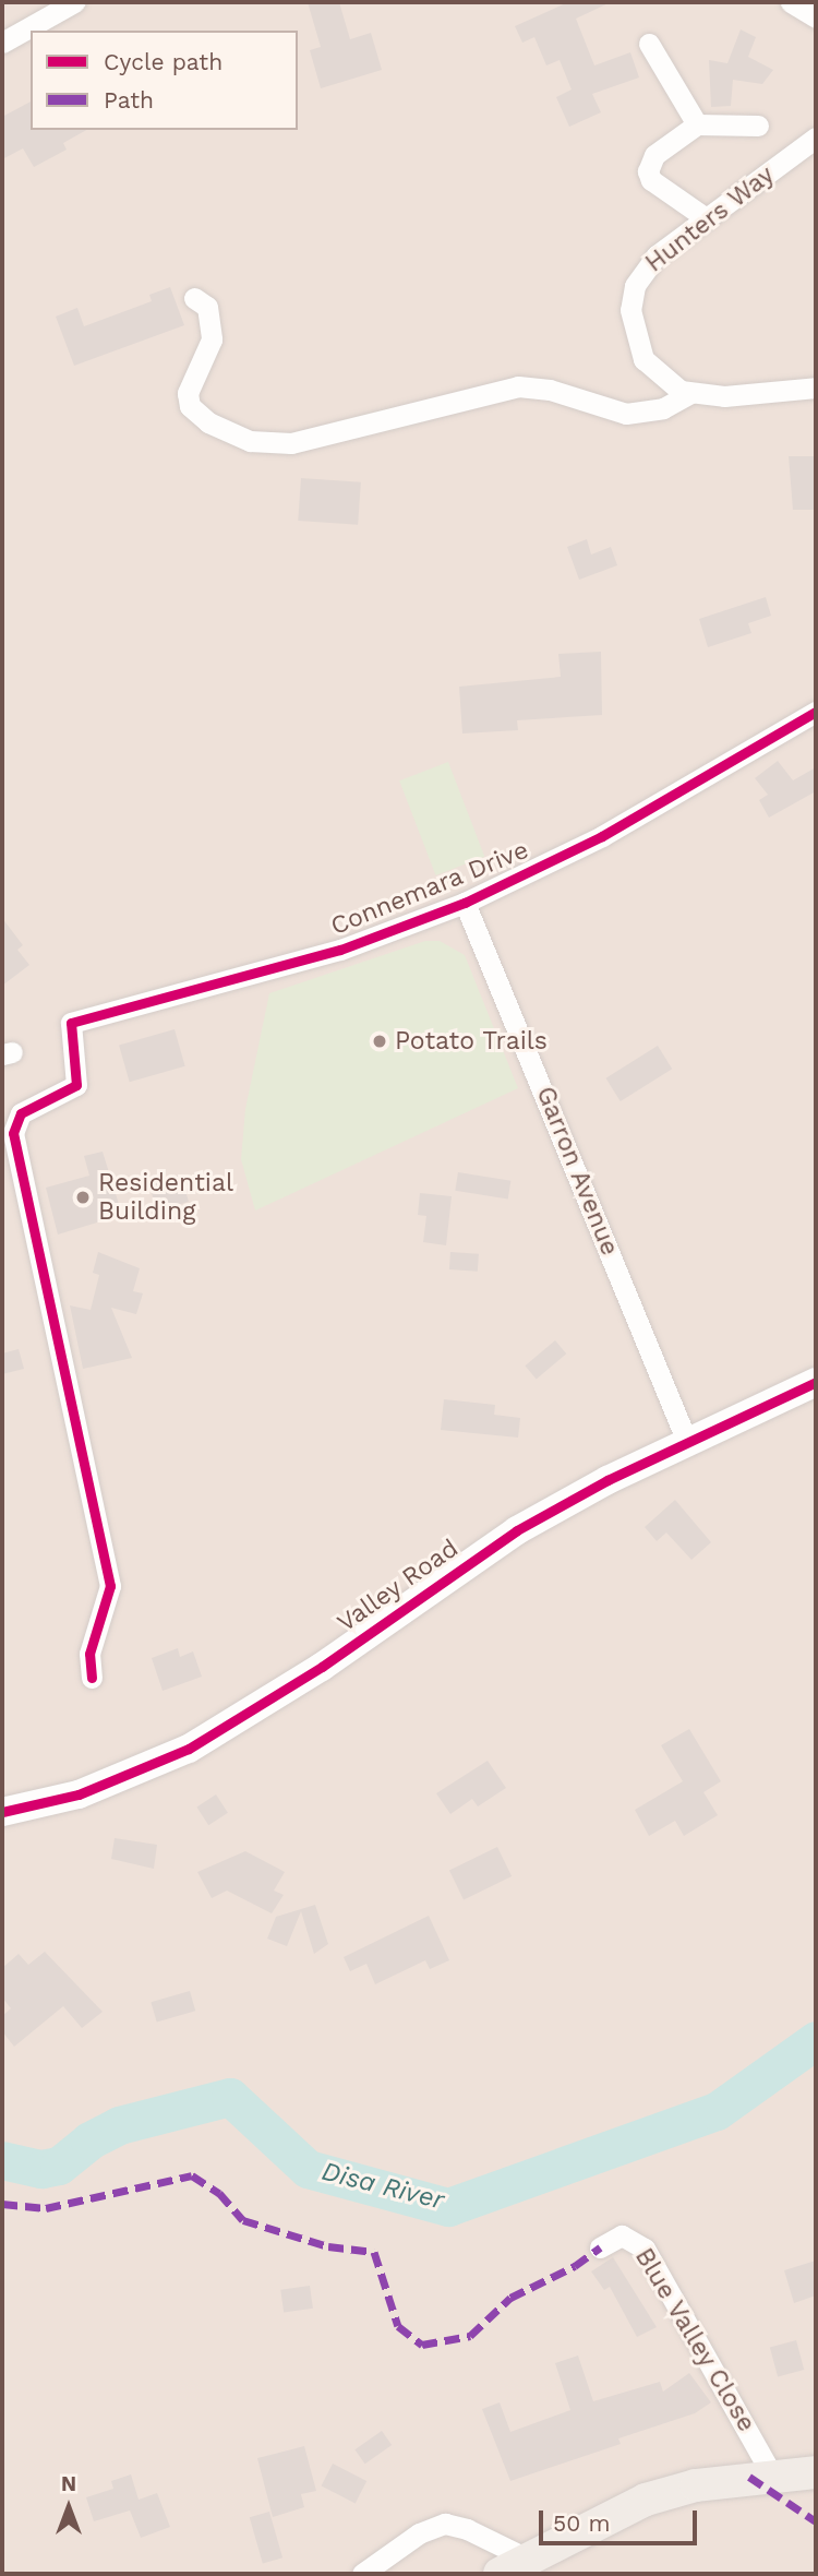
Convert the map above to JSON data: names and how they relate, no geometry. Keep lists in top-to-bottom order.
{
  "streets": {
    "street": [
      "Hunters Way",
      "Connemara Drive",
      "Garron Avenue",
      "Valley Road",
      "Blue Valley Close"
    ]
  },
  "crossings": [
    ["Connemara Drive", "Garron Avenue"],
    ["Garron Avenue", "Valley Road"]
  ],
  "water": ["Disa River"],
  "places": ["Potato Trails", "Residential Building"],
  "legend": ["Cycle path", "Path"],
  "scale_bar": "50 m",
  "north": "top"
}
